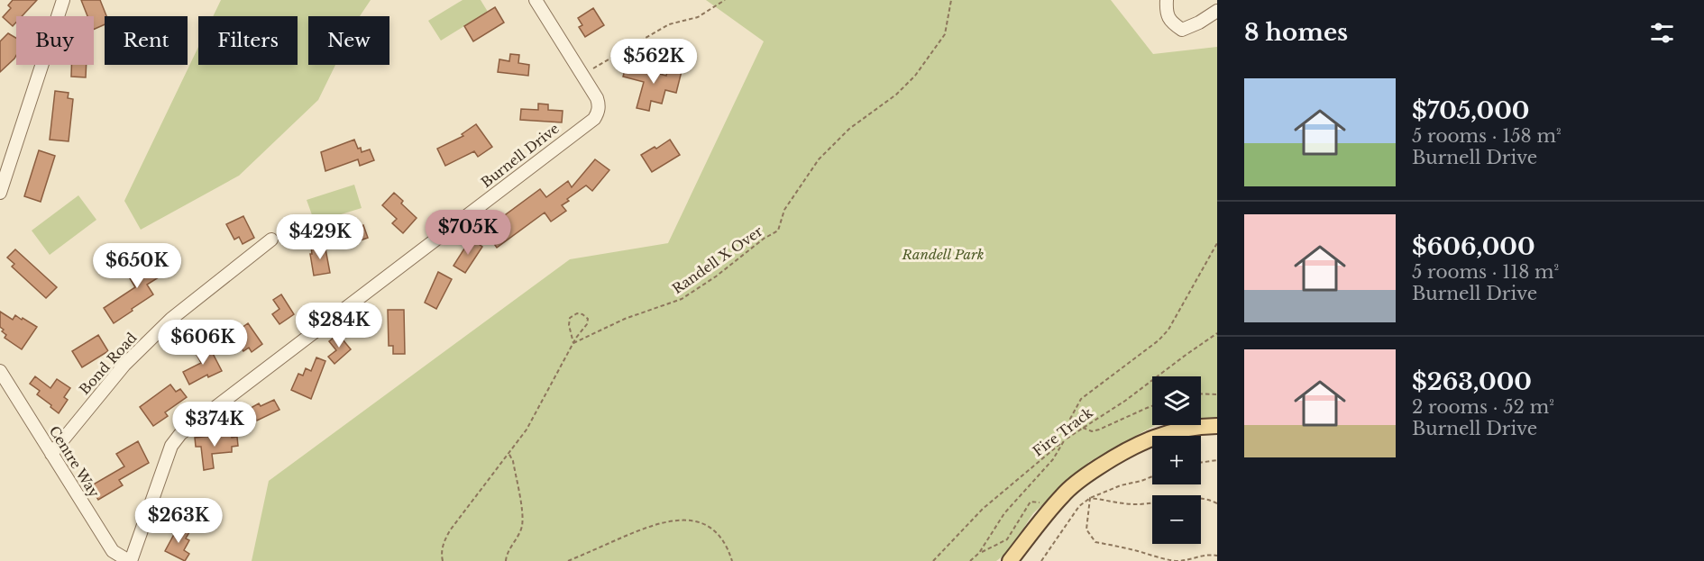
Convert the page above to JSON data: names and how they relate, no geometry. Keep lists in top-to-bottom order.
{
  "streets": {
    "street": ["Burnell Drive", "Bond Road", "Centre Way"],
    "path": ["Randell X Over", "Fire Track"]
  },
  "crossings": [
    ["Burnell Drive", "Centre Way"],
    ["Bond Road", "Centre Way"]
  ],
  "parks": ["Randell Park"],
  "page": {
    "heading": "8 homes",
    "chip": [
      "Buy",
      "Rent",
      "Filters",
      "New"
    ],
    "price": [
      "$562K",
      "$705K",
      "$429K",
      "$650K",
      "$284K",
      "$606K",
      "$374K",
      "$263K"
    ],
    "list": [
      {
        "name": "$705,000",
        "note": "5 rooms · 158 m² · Burnell Drive"
      },
      {
        "name": "$606,000",
        "note": "5 rooms · 118 m² · Burnell Drive"
      },
      {
        "name": "$263,000",
        "note": "2 rooms · 52 m² · Burnell Drive"
      }
    ],
    "map_buttons": ["+", "−"]
  }
}
